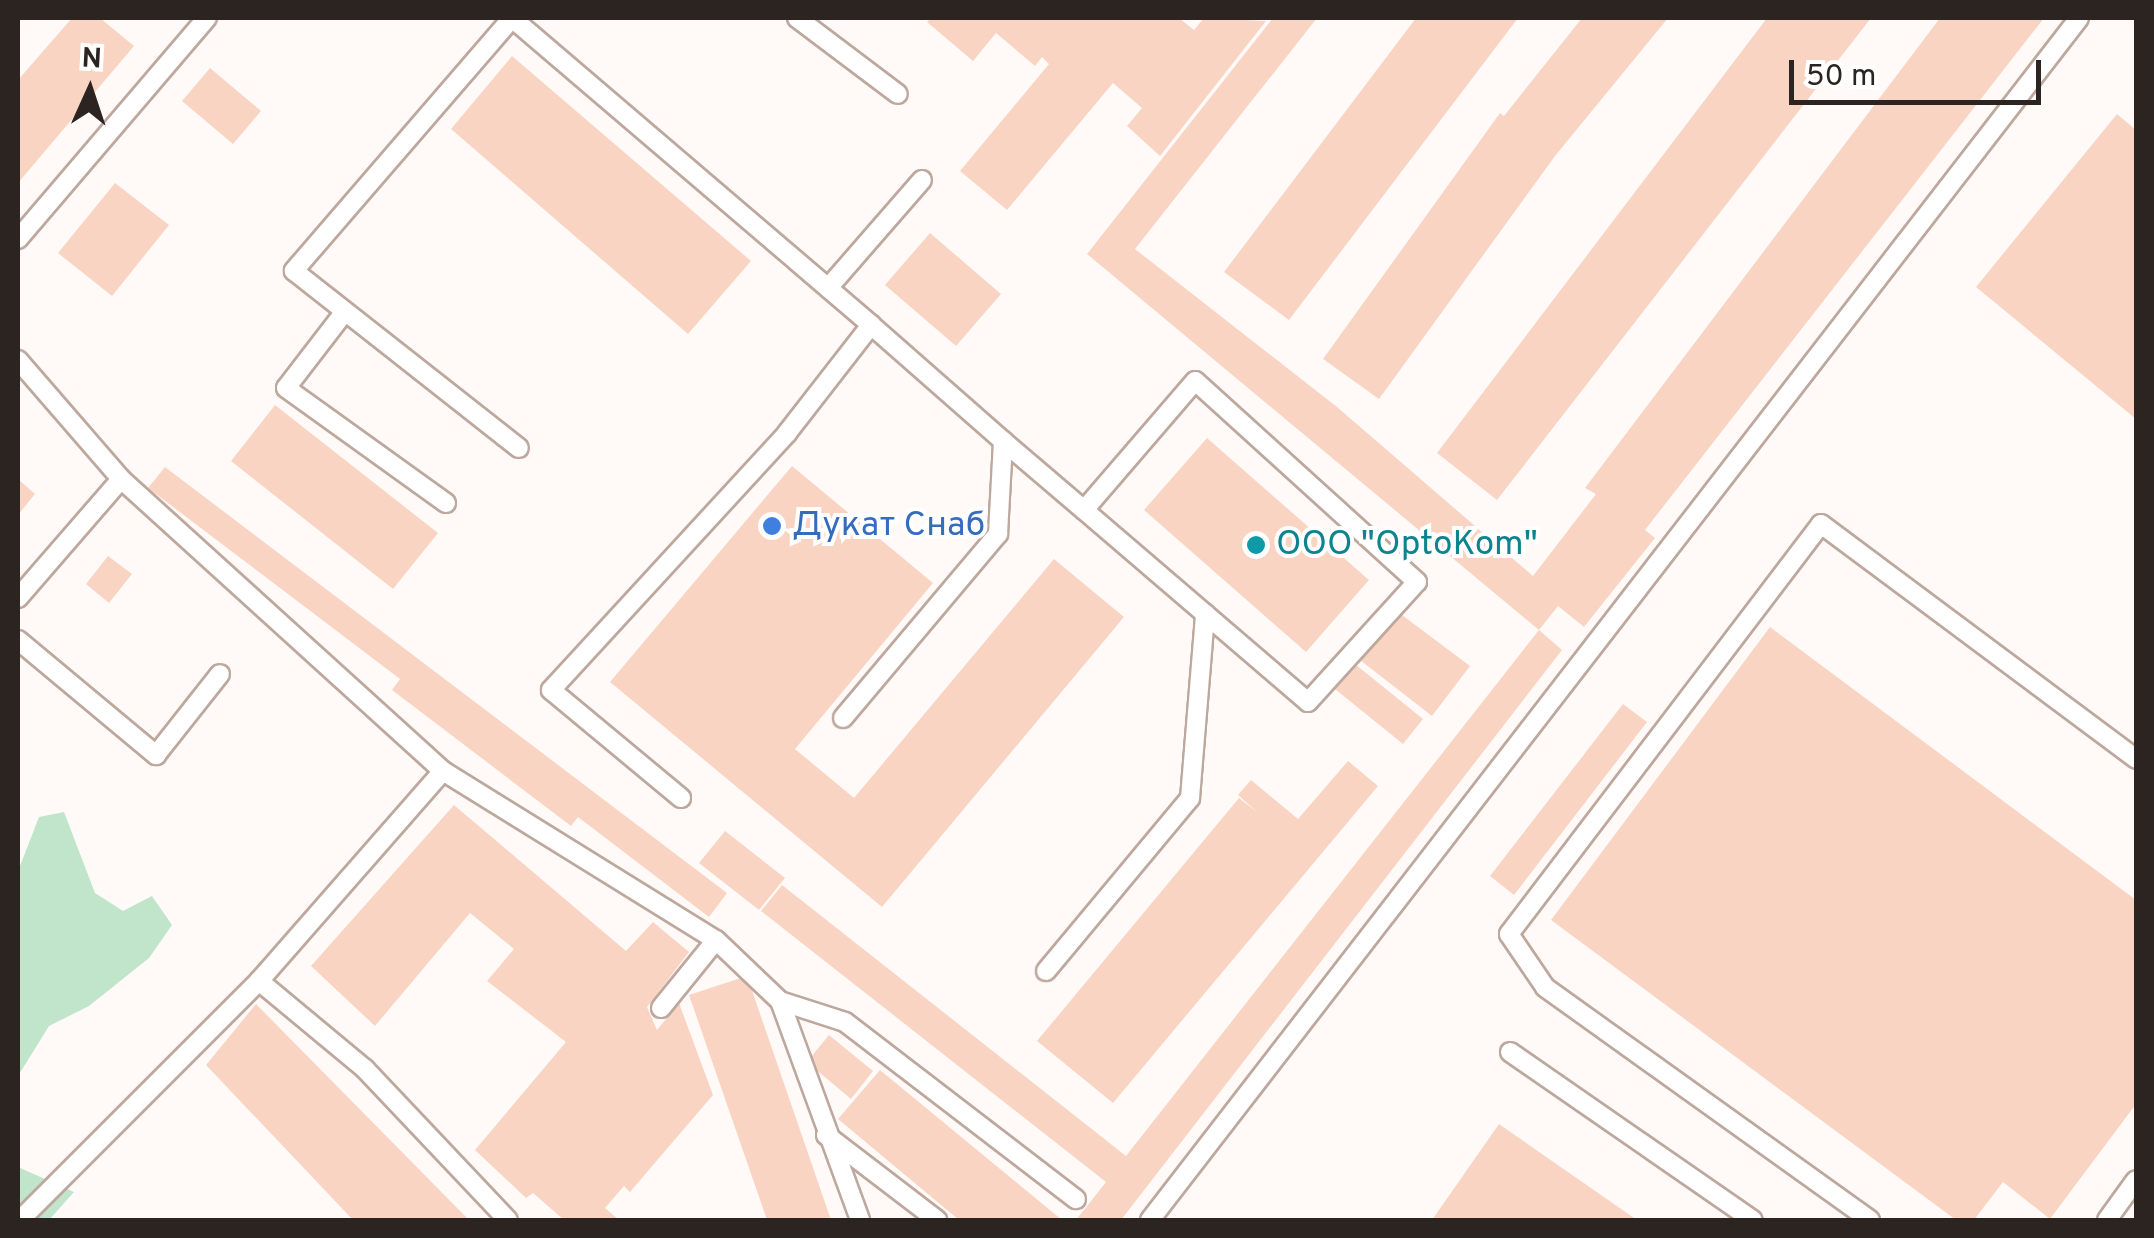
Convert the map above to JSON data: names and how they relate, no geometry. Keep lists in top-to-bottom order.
{
  "places": ["Дукат Снаб", "OOO \"OptoKom\""],
  "scale_bar": "50 m",
  "north": "top"
}
